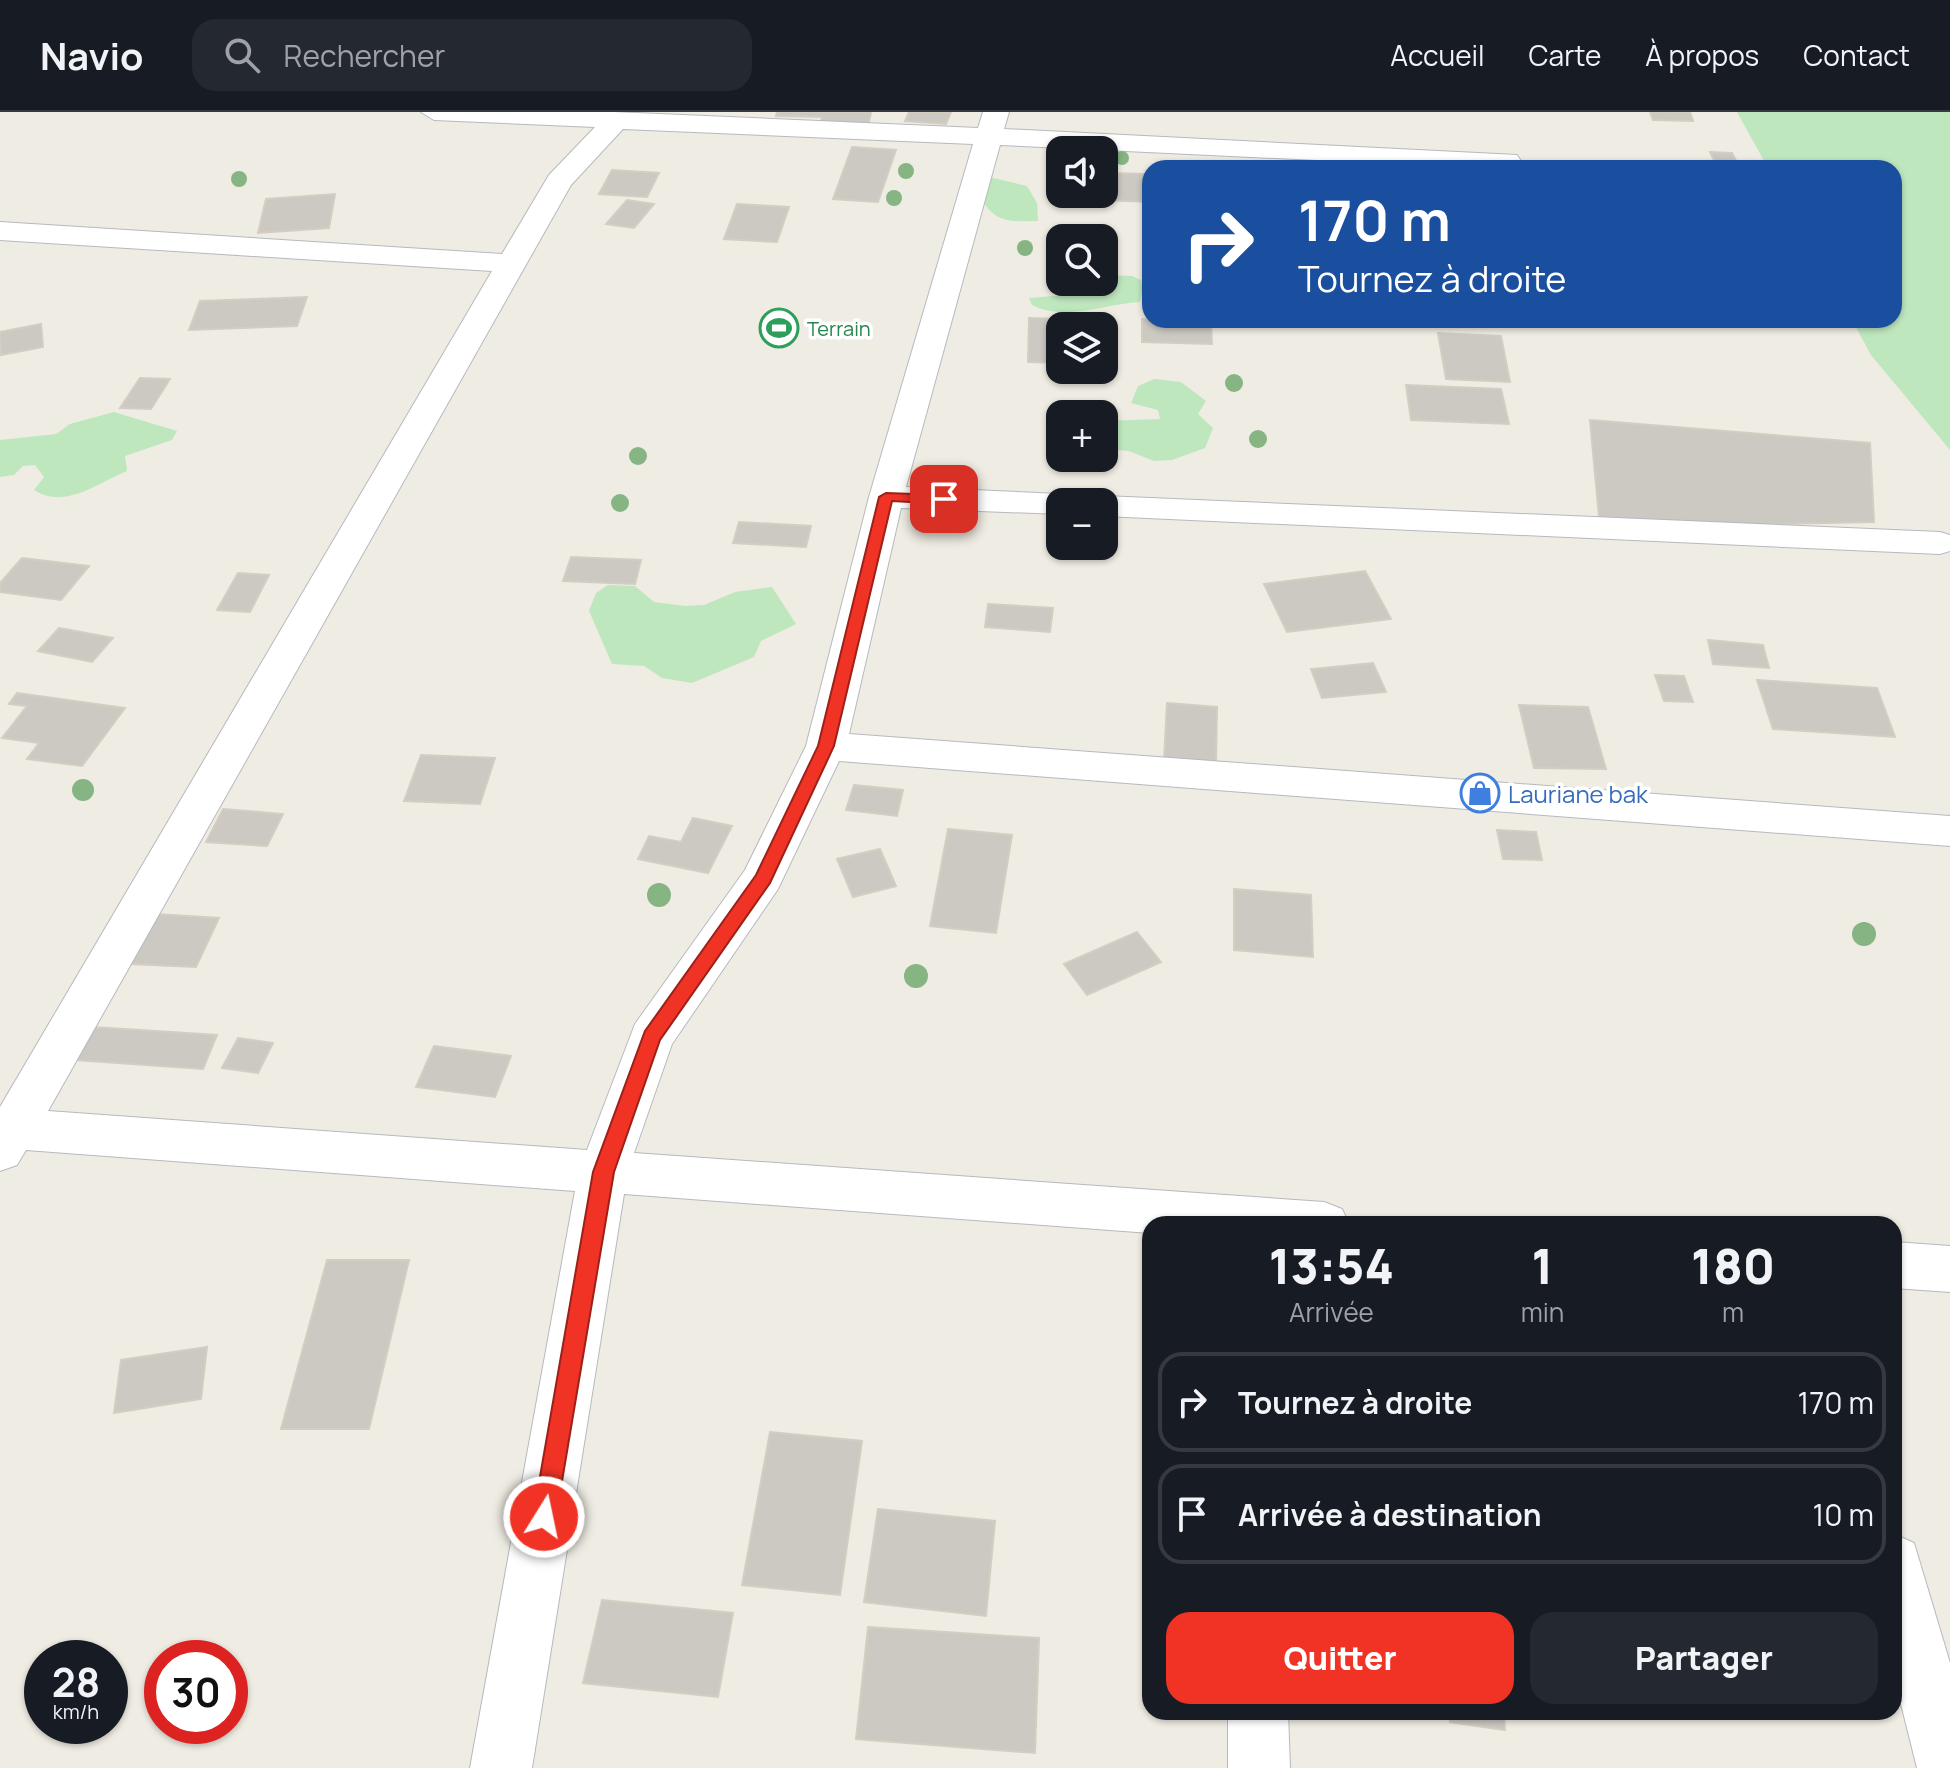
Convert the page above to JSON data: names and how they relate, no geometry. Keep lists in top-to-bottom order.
{
  "places": {
    "sports": ["Terrain"],
    "shop": ["Lauriane bak"]
  },
  "page": {
    "header": "Navio",
    "search": "Rechercher",
    "nav": [
      "Accueil",
      "Carte",
      "À propos",
      "Contact"
    ],
    "map_buttons": ["+", "−"],
    "turn": ["170 m", "Tournez à droite"],
    "eta": [
      "13:54",
      "Arrivée",
      "1",
      "min",
      "180",
      "m"
    ],
    "list": [
      {
        "name": "Tournez à droite",
        "value": "170 m"
      },
      {
        "name": "Arrivée à destination",
        "value": "10 m"
      }
    ],
    "buttons": ["Quitter", "Partager"],
    "speed": "28 km/h",
    "limit": "30"
  }
}
